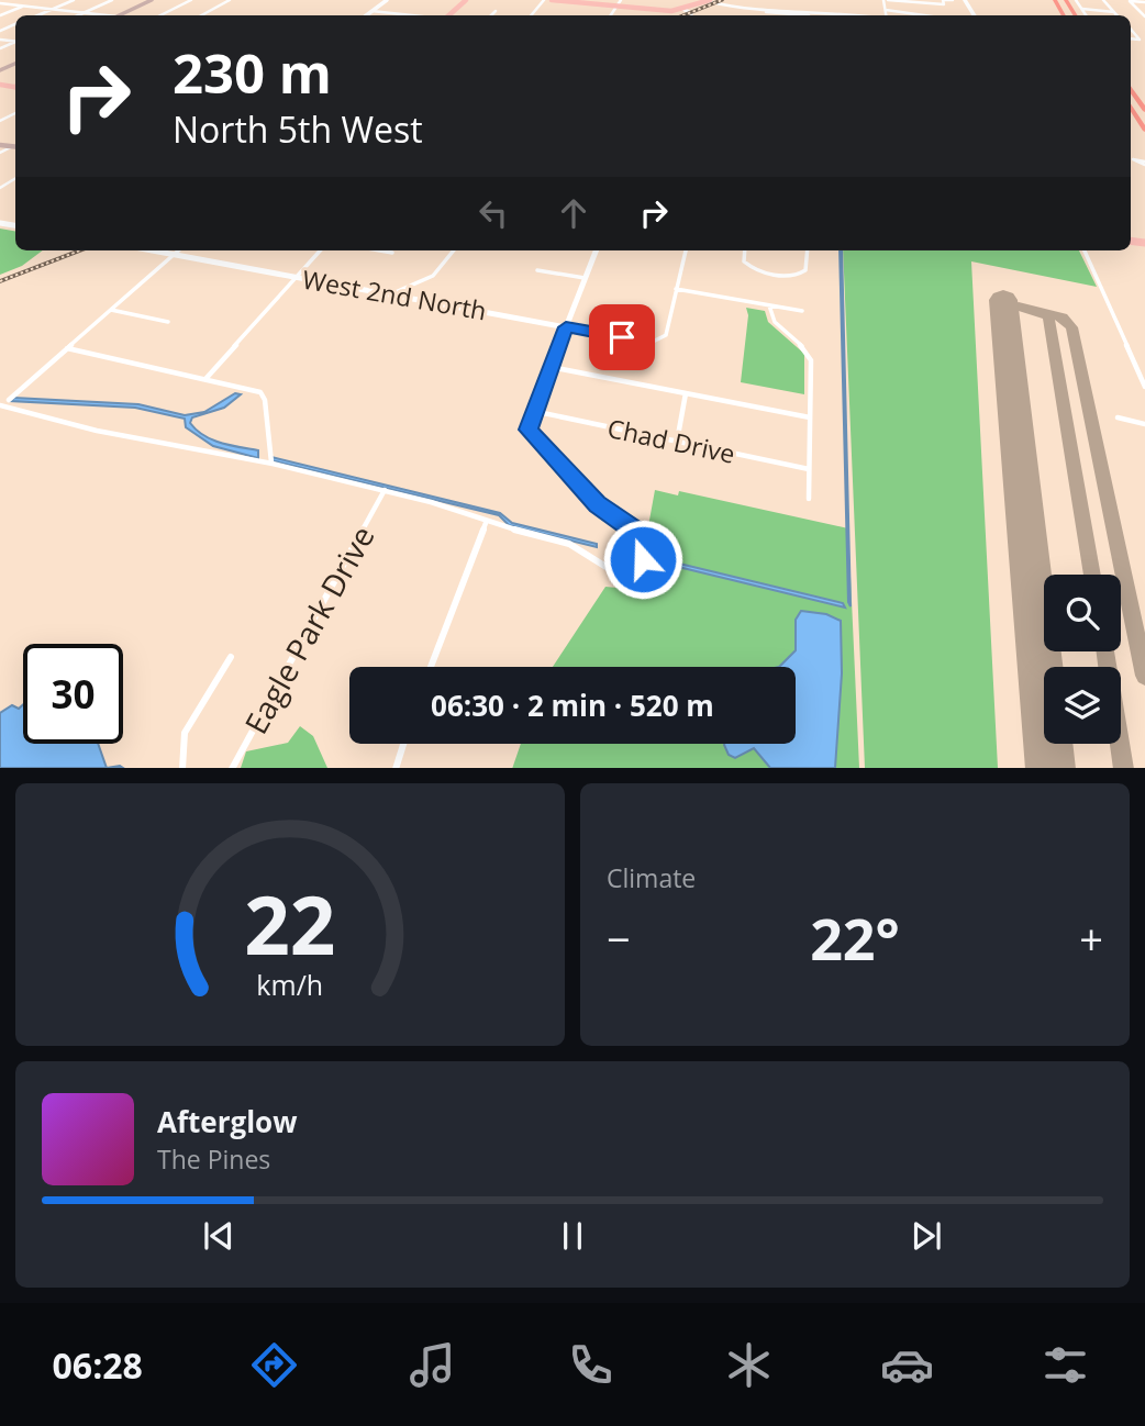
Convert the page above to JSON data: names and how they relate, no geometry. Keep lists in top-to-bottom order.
{
  "streets": {
    "street": ["West 2nd North", "Chad Drive", "Eagle Park Drive"]
  },
  "page": {
    "turn": ["230 m", "North 5th West"],
    "limit": "30",
    "trip": "06:30 · 2 min · 520 m",
    "tile": "Climate",
    "heat": ["−", "22°", "+"],
    "song": ["Afterglow", "The Pines"],
    "tabs": "06:28",
    "gauge": ["22", "km/h"]
  }
}
